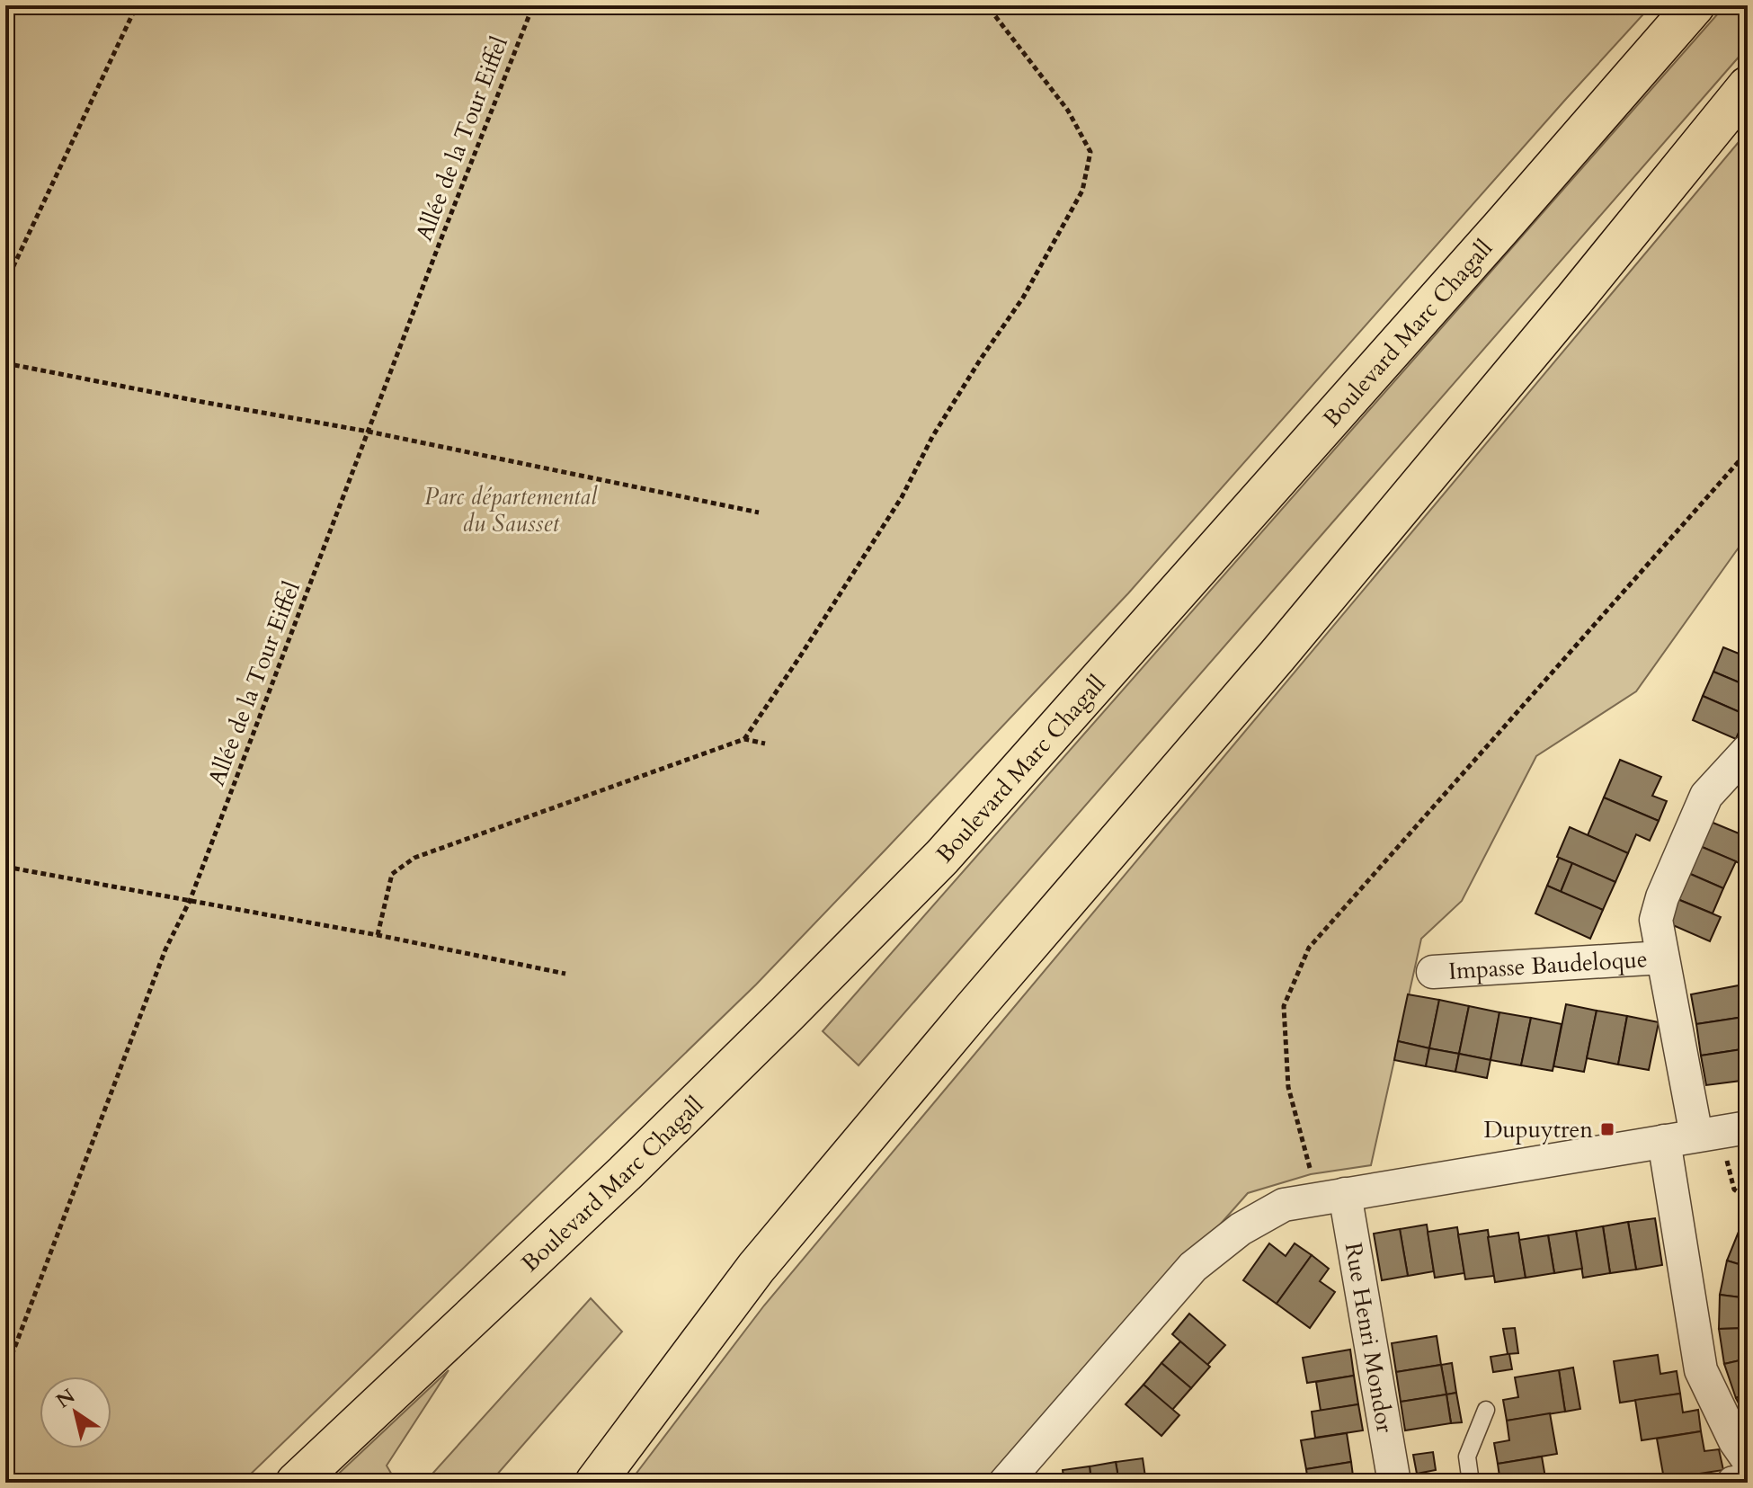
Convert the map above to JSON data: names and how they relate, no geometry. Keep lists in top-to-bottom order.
{
  "streets": {
    "highway": ["Boulevard Marc Chagall"],
    "street": ["Impasse Baudeloque", "Rue Henri Mondor"],
    "path": ["Allée de la Tour Eiffel"]
  },
  "parks": ["Parc départemental du Sausset"],
  "places": {
    "transit": ["Dupuytren"]
  },
  "north": "top left"
}
